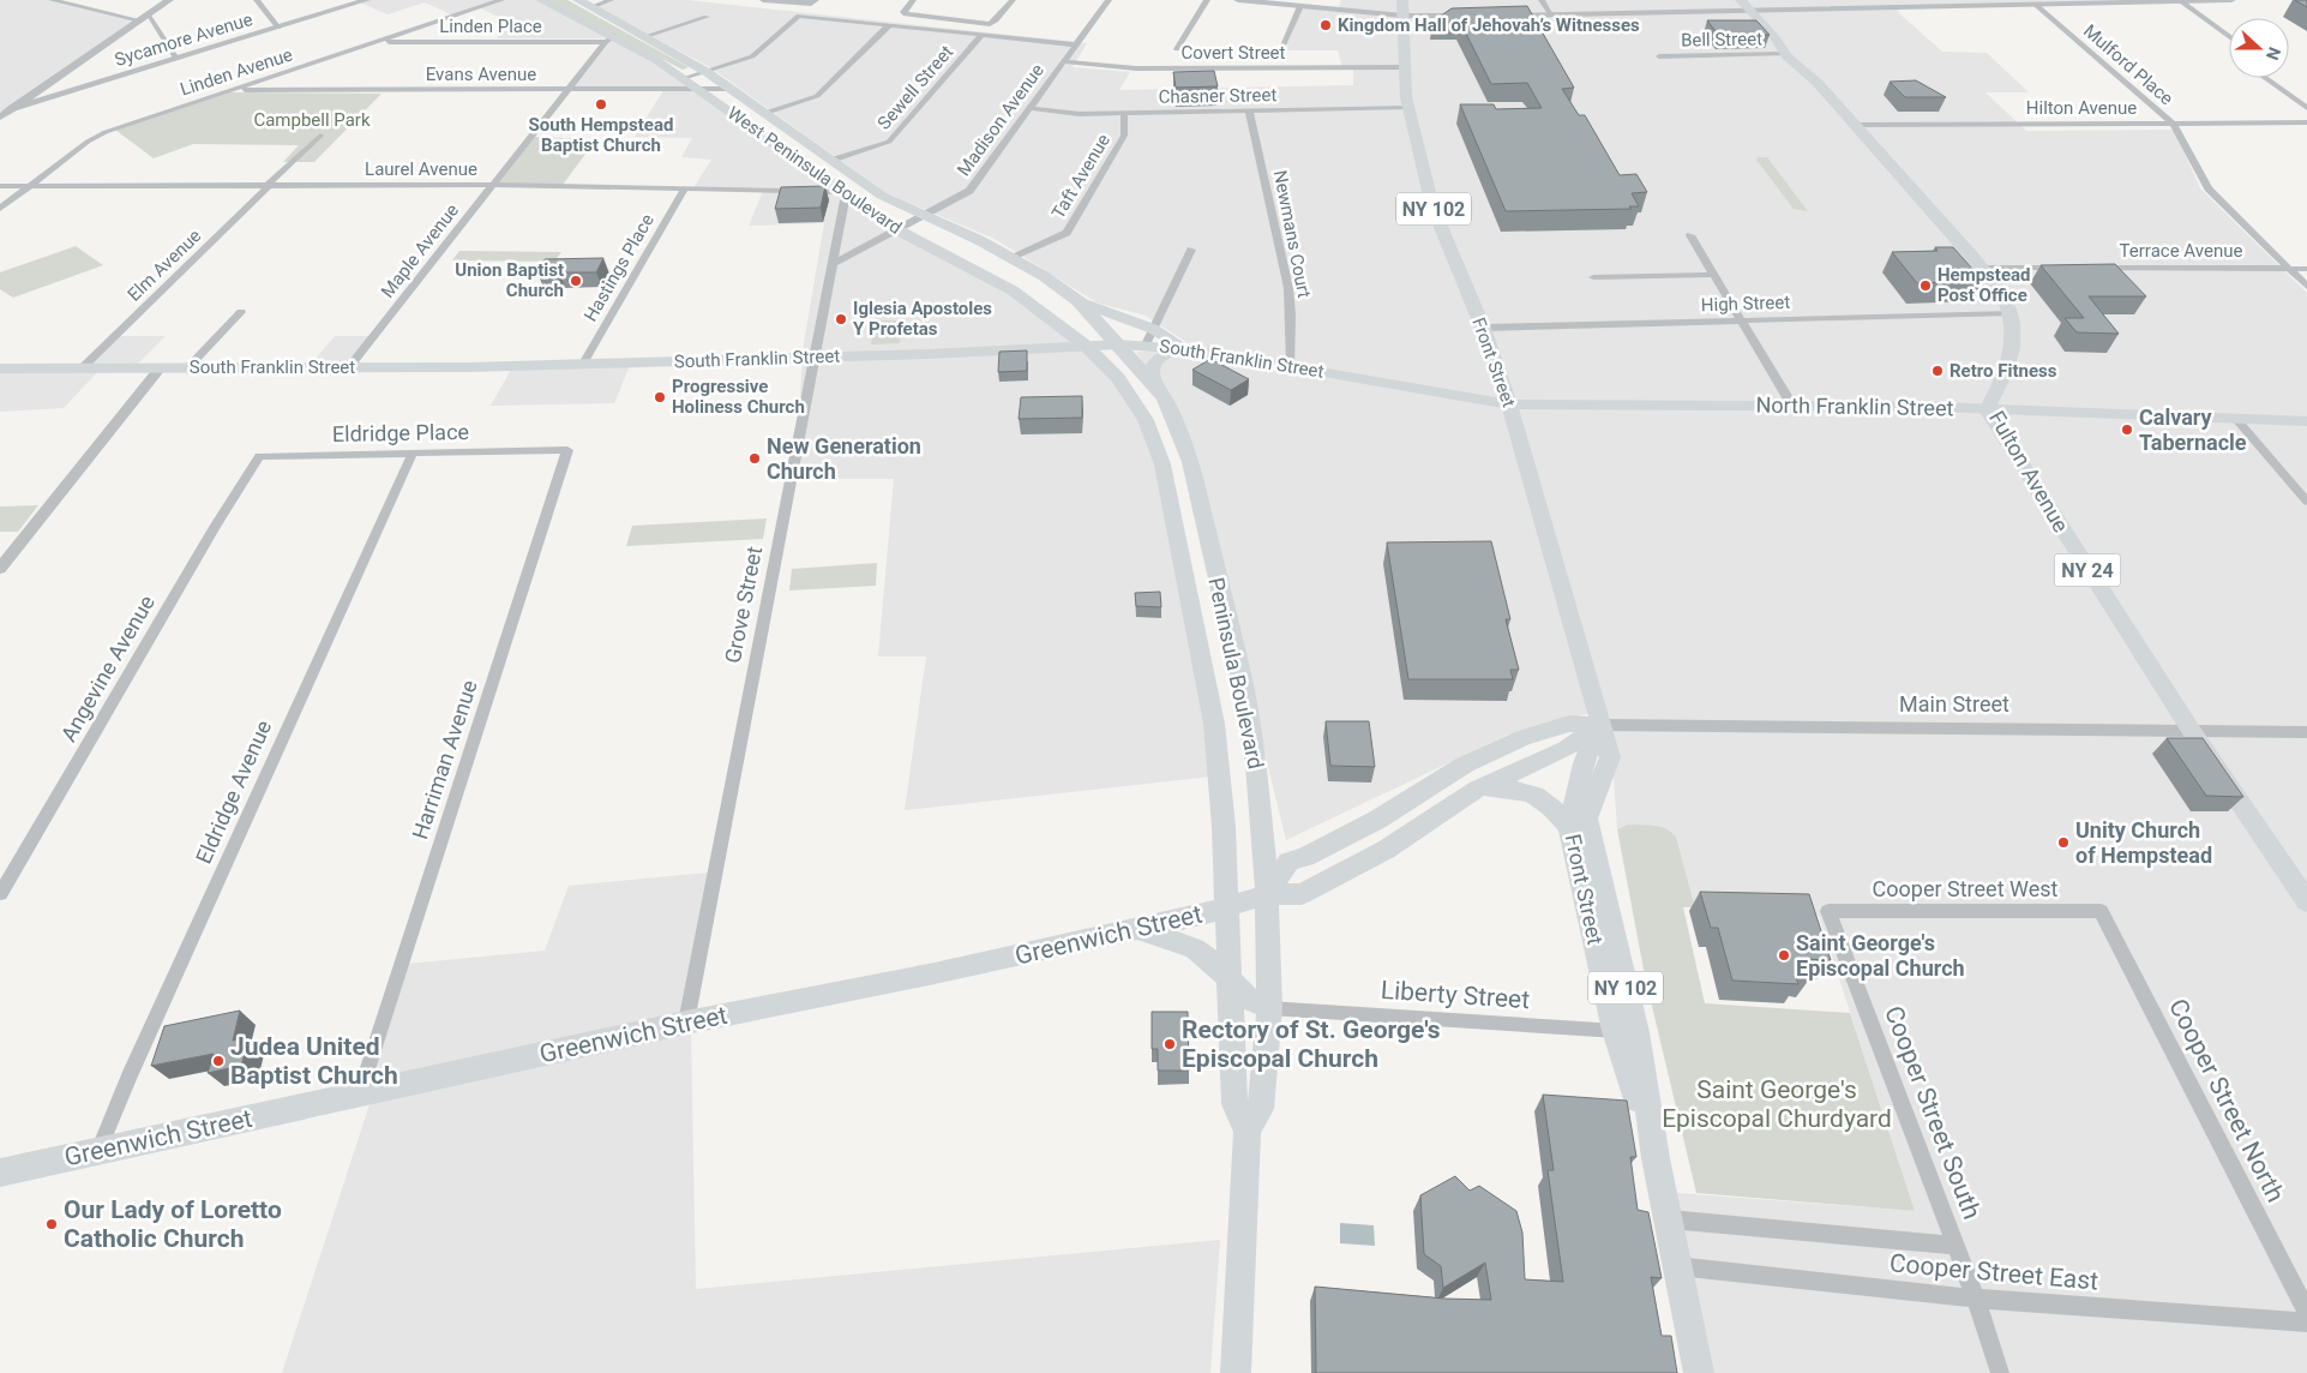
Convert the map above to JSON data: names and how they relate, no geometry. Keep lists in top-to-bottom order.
{
  "streets": {
    "main road": [
      "West Peninsula Boulevard",
      "NY 102",
      "South Franklin Street",
      "Front Street",
      "North Franklin Street",
      "Fulton Avenue",
      "NY 24",
      "Peninsula Boulevard",
      "Greenwich Street"
    ],
    "street": [
      "Linden Place",
      "Sycamore Avenue",
      "Bell Street",
      "Covert Street",
      "Mulford Place",
      "Linden Avenue",
      "Evans Avenue",
      "Sewell Street",
      "Chasner Street",
      "Hilton Avenue",
      "Madison Avenue",
      "Laurel Avenue",
      "Taft Avenue",
      "Newmans Court",
      "Maple Avenue",
      "Terrace Avenue",
      "Elm Avenue",
      "Hastings Place",
      "High Street",
      "Eldridge Place",
      "Grove Street",
      "Angevine Avenue",
      "Main Street",
      "Harriman Avenue",
      "Eldridge Avenue",
      "Cooper Street West",
      "Liberty Street",
      "Cooper Street North",
      "Cooper Street South",
      "Cooper Street East"
    ]
  },
  "crossings": [
    ["Linden Place", "Linden Avenue"],
    ["Linden Place", "West Peninsula Boulevard"],
    ["Linden Place", "Maple Avenue"],
    ["Bell Street", "Fulton Avenue"],
    ["Covert Street", "Madison Avenue"],
    ["Covert Street", "Front Street"],
    ["Mulford Place", "Hilton Avenue"],
    ["Linden Avenue", "Evans Avenue"],
    ["Linden Avenue", "Laurel Avenue"],
    ["Evans Avenue", "West Peninsula Boulevard"],
    ["Evans Avenue", "Maple Avenue"],
    ["Sewell Street", "West Peninsula Boulevard"],
    ["Chasner Street", "Madison Avenue"],
    ["Chasner Street", "Taft Avenue"],
    ["Chasner Street", "Newmans Court"],
    ["Chasner Street", "Front Street"],
    ["Hilton Avenue", "Fulton Avenue"],
    ["Madison Avenue", "West Peninsula Boulevard"],
    ["Madison Avenue", "Grove Street"],
    ["Laurel Avenue", "West Peninsula Boulevard"],
    ["Laurel Avenue", "Maple Avenue"],
    ["Laurel Avenue", "Elm Avenue"],
    ["Laurel Avenue", "Hastings Place"],
    ["Laurel Avenue", "Grove Street"],
    ["West Peninsula Boulevard", "Taft Avenue"],
    ["West Peninsula Boulevard", "Maple Avenue"],
    ["West Peninsula Boulevard", "South Franklin Street"],
    ["West Peninsula Boulevard", "Grove Street"],
    ["West Peninsula Boulevard", "Peninsula Boulevard"],
    ["Newmans Court", "South Franklin Street"],
    ["Maple Avenue", "South Franklin Street"],
    ["Elm Avenue", "South Franklin Street"],
    ["Hastings Place", "South Franklin Street"],
    ["High Street", "Front Street"],
    ["High Street", "Fulton Avenue"],
    ["South Franklin Street", "Front Street"],
    ["South Franklin Street", "North Franklin Street"],
    ["South Franklin Street", "Grove Street"],
    ["South Franklin Street", "Peninsula Boulevard"],
    ["Front Street", "North Franklin Street"],
    ["Front Street", "Main Street"],
    ["Front Street", "Greenwich Street"],
    ["Front Street", "Liberty Street"],
    ["Front Street", "Cooper Street East"],
    ["North Franklin Street", "Fulton Avenue"],
    ["Eldridge Place", "Angevine Avenue"],
    ["Eldridge Place", "Harriman Avenue"],
    ["Eldridge Place", "Eldridge Avenue"],
    ["Fulton Avenue", "Main Street"],
    ["Grove Street", "Greenwich Street"],
    ["Peninsula Boulevard", "Greenwich Street"],
    ["Peninsula Boulevard", "Liberty Street"],
    ["Main Street", "Greenwich Street"],
    ["Harriman Avenue", "Greenwich Street"],
    ["Eldridge Avenue", "Greenwich Street"],
    ["Cooper Street West", "Cooper Street North"],
    ["Cooper Street West", "Cooper Street South"],
    ["Cooper Street South", "Cooper Street East"]
  ],
  "parks": ["Campbell Park", "Saint George's Episcopal Churdyard"],
  "places": [
    "Kingdom Hall of Jehovah’s Witnesses",
    "South Hempstead Baptist Church",
    "Union Baptist Church",
    "Hempstead Post Office",
    "Iglesia Apostoles Y Profetas",
    "Retro Fitness",
    "Progressive Holiness Church",
    "Calvary Tabernacle",
    "New Generation Church",
    "Unity Church of Hempstead",
    "Saint George's Episcopal Church",
    "Rectory of St. George's Episcopal Church",
    "Judea United Baptist Church",
    "Our Lady of Loretto Catholic Church"
  ],
  "north": "right"
}
